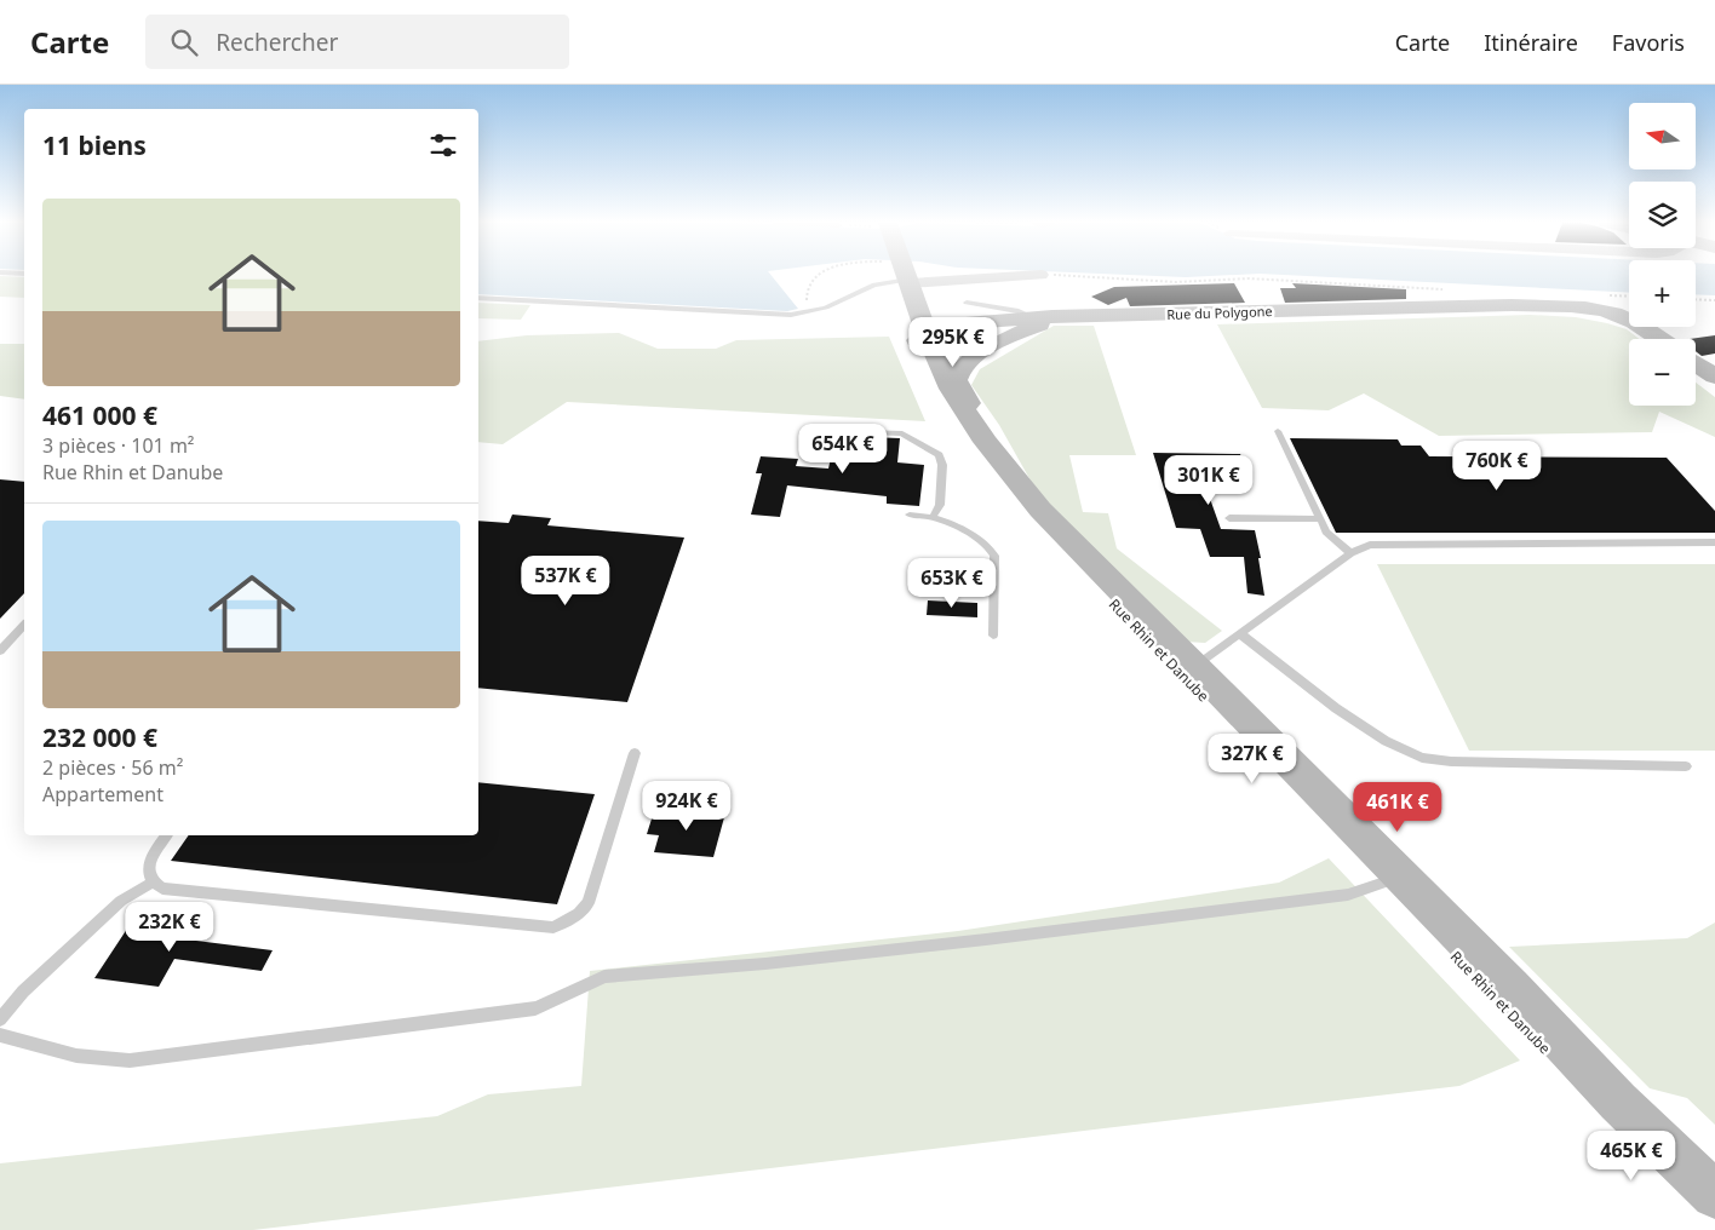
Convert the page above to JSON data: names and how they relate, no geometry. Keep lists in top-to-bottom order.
{
  "streets": {
    "main road": ["Rue du Polygone", "Rue Rhin et Danube"]
  },
  "crossings": [
    ["Rue du Polygone", "Rue Rhin et Danube"]
  ],
  "north": "left",
  "page": {
    "header": "Carte",
    "search": "Rechercher",
    "nav": ["Carte", "Itinéraire", "Favoris"],
    "map_buttons": ["+", "−"],
    "heading": "11 biens",
    "list": [
      {
        "name": "461 000 €",
        "note": "3 pièces · 101 m² · Rue Rhin et Danube"
      },
      {
        "name": "232 000 €",
        "note": "2 pièces · 56 m² · Appartement"
      }
    ],
    "price": [
      "295K €",
      "654K €",
      "760K €",
      "301K €",
      "537K €",
      "653K €",
      "327K €",
      "924K €",
      "461K €",
      "232K €",
      "465K €"
    ]
  }
}
